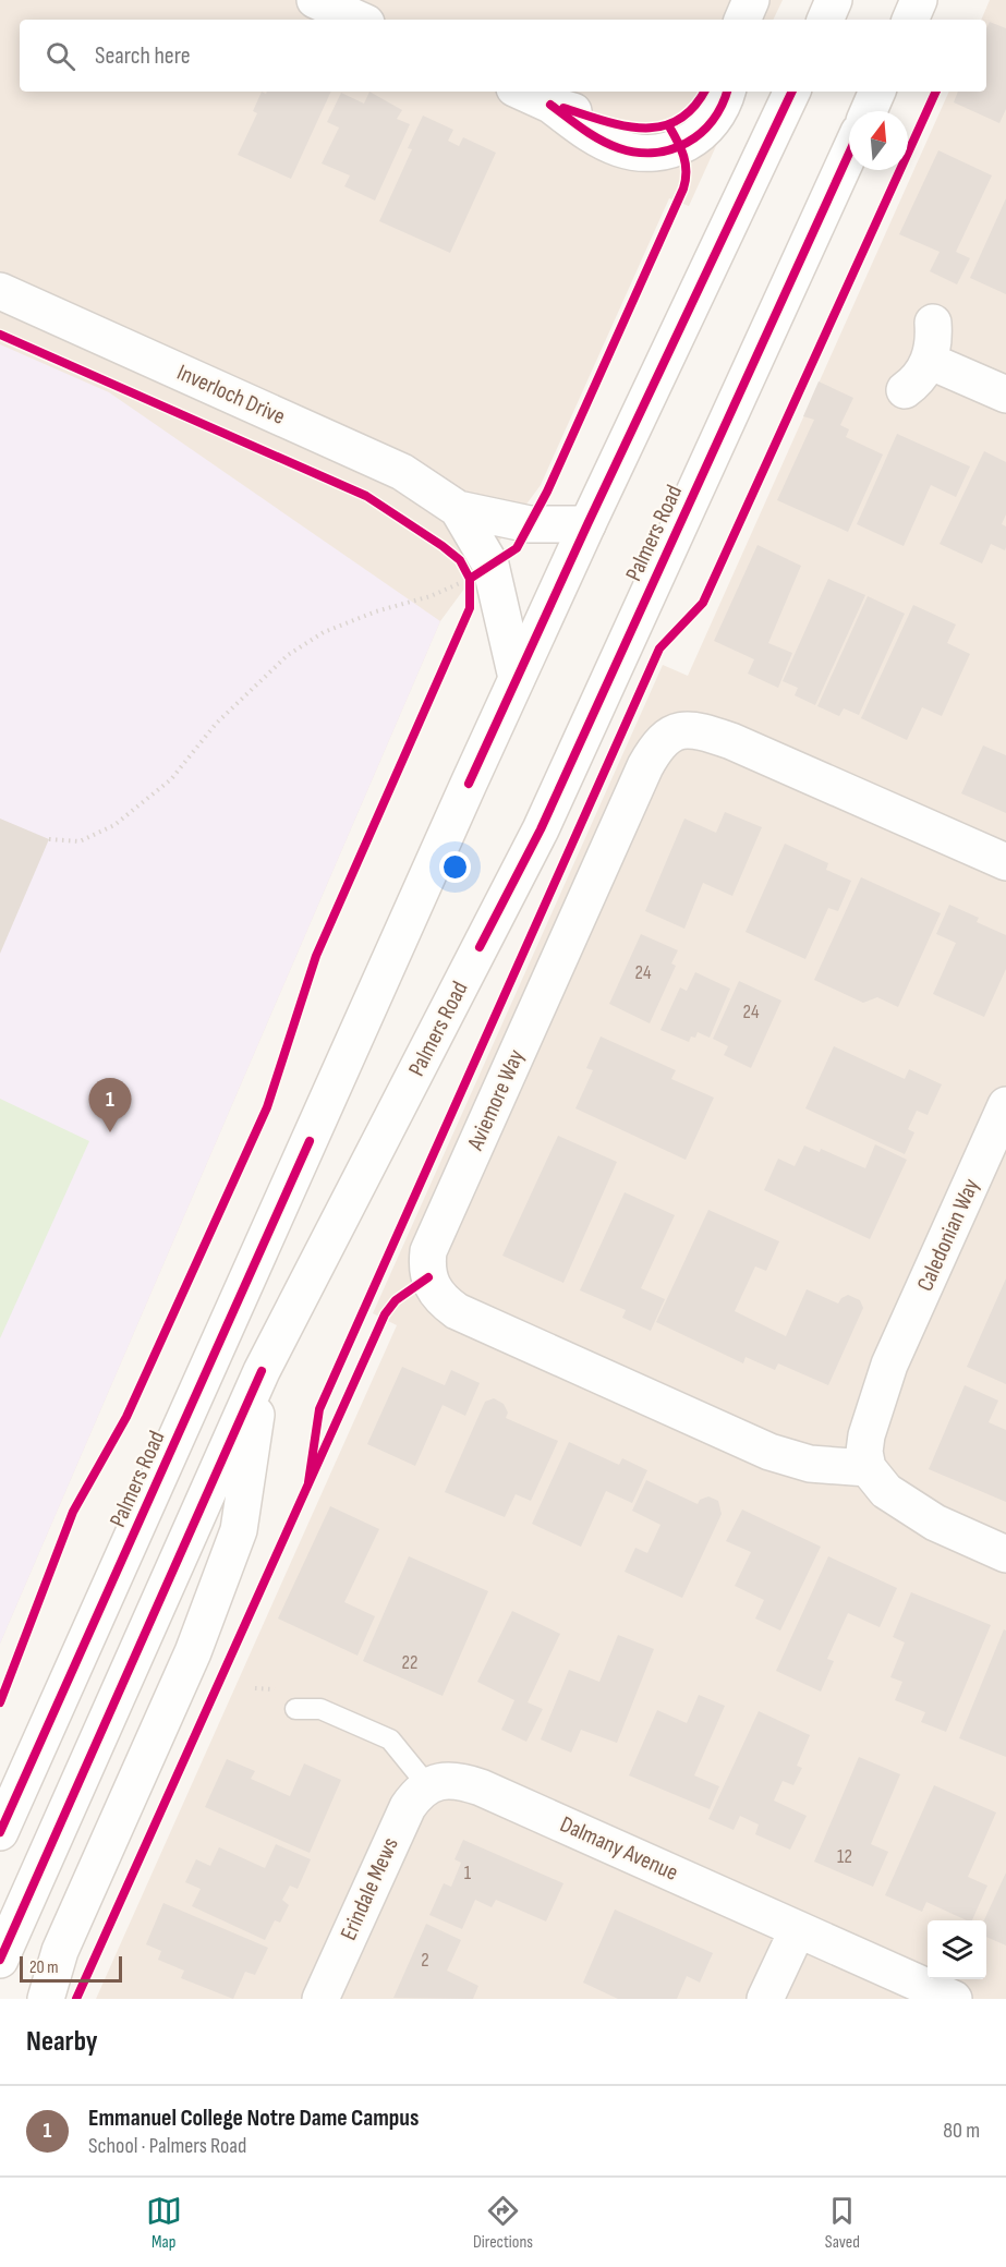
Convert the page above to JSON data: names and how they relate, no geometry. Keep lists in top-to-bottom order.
{
  "streets": {
    "main road": [
      "Inverloch Drive",
      "Palmers Road",
      "Aviemore Way",
      "Caledonian Way",
      "Dalmany Avenue",
      "Erindale Mews"
    ]
  },
  "crossings": [
    ["Inverloch Drive", "Palmers Road"],
    ["Aviemore Way", "Caledonian Way"],
    ["Dalmany Avenue", "Erindale Mews"]
  ],
  "house_numbers": [
    "24",
    "24",
    "22",
    "12",
    "1",
    "2"
  ],
  "scale_bar": "20 m",
  "north": "top",
  "page": {
    "search": "Search here",
    "pins": "1",
    "scale": "20 m",
    "heading": "Nearby",
    "list": [
      {
        "mark": "1",
        "name": "Emmanuel College Notre Dame Campus",
        "note": "School · Palmers Road",
        "value": "80 m"
      }
    ],
    "nav": ["Map", "Directions", "Saved"]
  }
}
